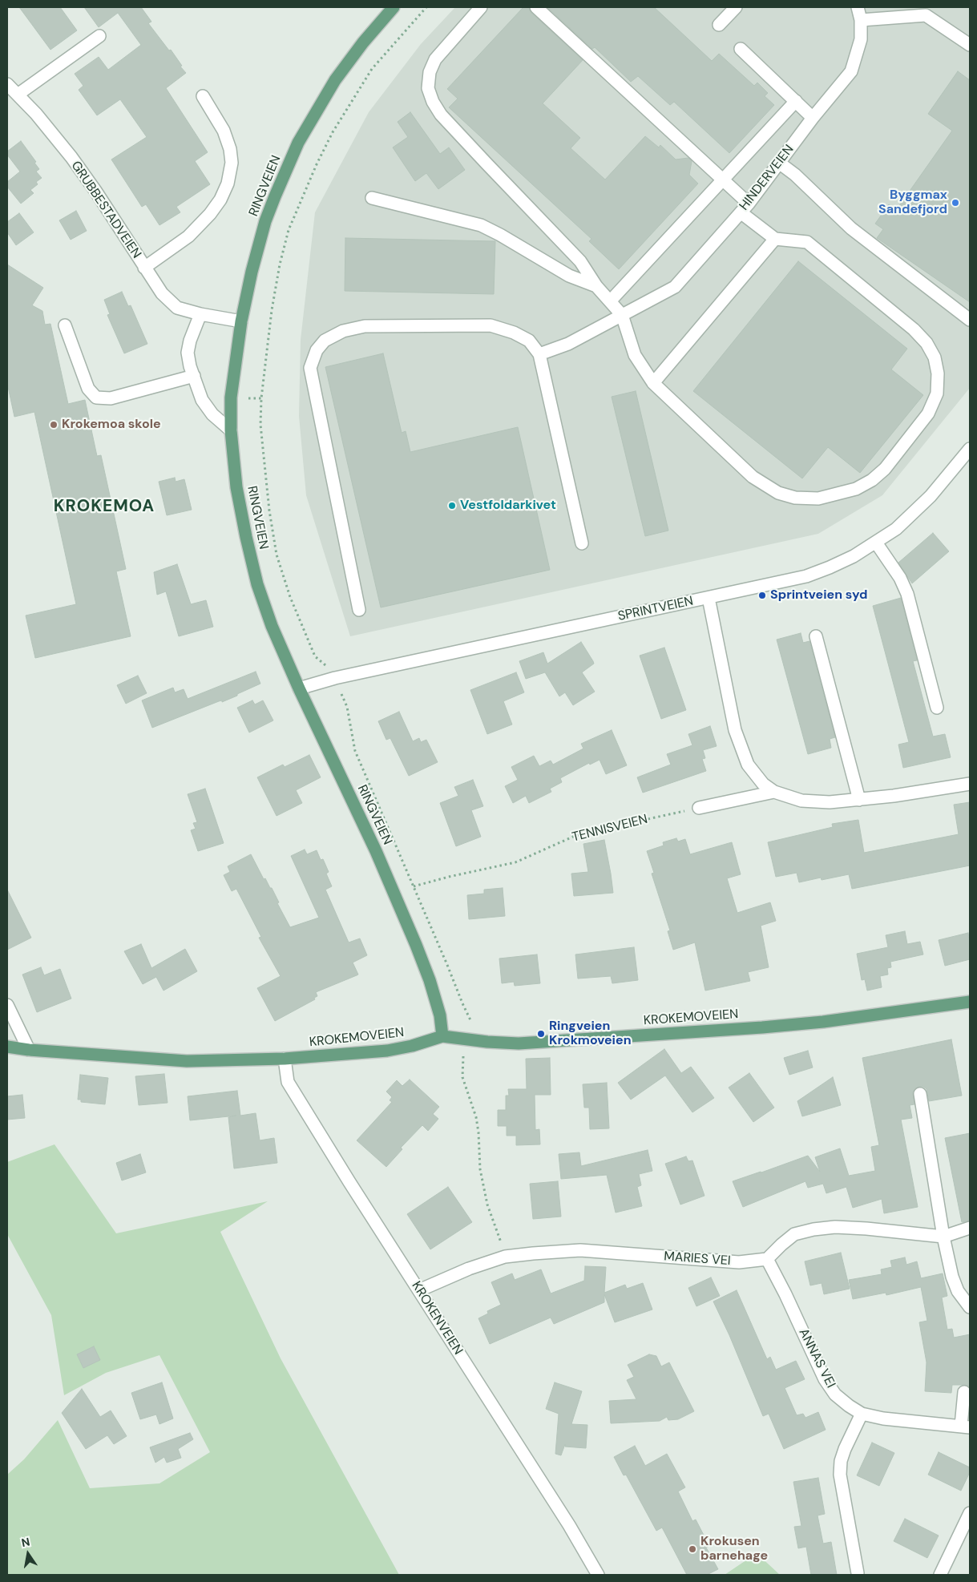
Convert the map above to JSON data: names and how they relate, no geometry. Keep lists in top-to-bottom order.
{
  "streets": {
    "main road": ["RINGVEIEN", "KROKEMOVEIEN"],
    "street": [
      "HINDERVEIEN",
      "GRUBBESTADVEIEN",
      "SPRINTVEIEN",
      "MARIES VEI",
      "KROKENVEIEN",
      "ANNAS VEI"
    ],
    "path": ["TENNISVEIEN"]
  },
  "crossings": [
    ["RINGVEIEN", "GRUBBESTADVEIEN"],
    ["RINGVEIEN", "SPRINTVEIEN"],
    ["RINGVEIEN", "KROKEMOVEIEN"],
    ["KROKEMOVEIEN", "KROKENVEIEN"],
    ["MARIES VEI", "KROKENVEIEN"],
    ["MARIES VEI", "ANNAS VEI"]
  ],
  "districts": ["KROKEMOA"],
  "places": [
    "Byggmax Sandefjord",
    "Krokemoa skole",
    "Vestfoldarkivet",
    "Sprintveien syd",
    "Ringveien Krokmoveien",
    "Krokusen barnehage"
  ],
  "north": "top"
}
